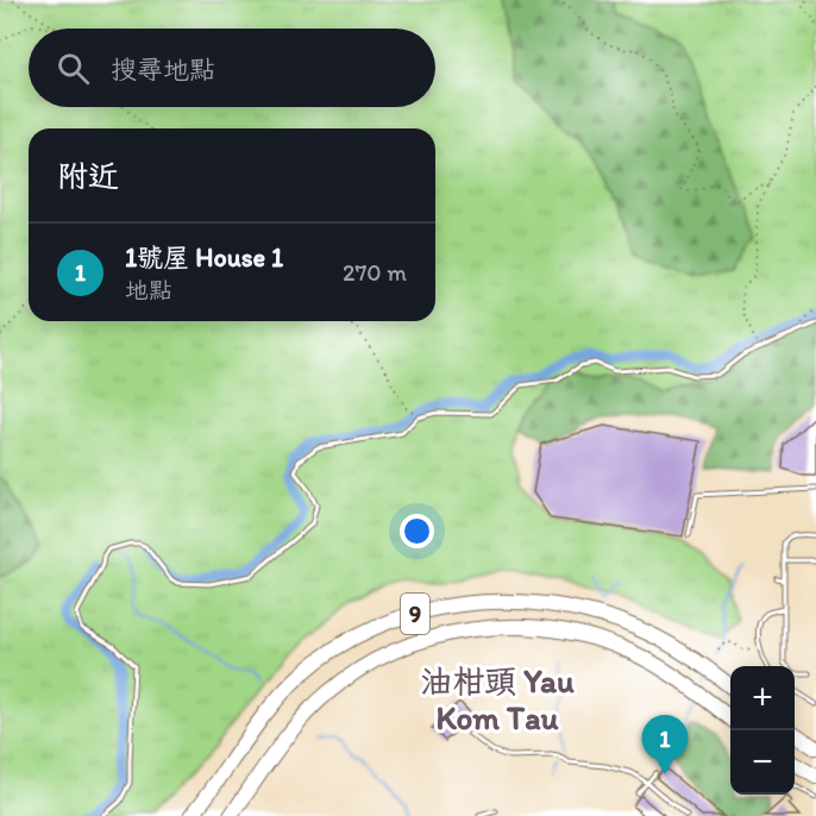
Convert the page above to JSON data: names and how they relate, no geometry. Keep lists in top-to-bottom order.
{
  "streets": {
    "highway": ["9"]
  },
  "districts": ["油柑頭 Yau Kom Tau"],
  "page": {
    "search": "搜尋地點",
    "heading": "附近",
    "list": [
      {
        "mark": "1",
        "name": "1號屋 House 1",
        "note": "地點",
        "value": "270 m"
      }
    ],
    "map_buttons": ["+", "−"],
    "pins": "1"
  }
}
